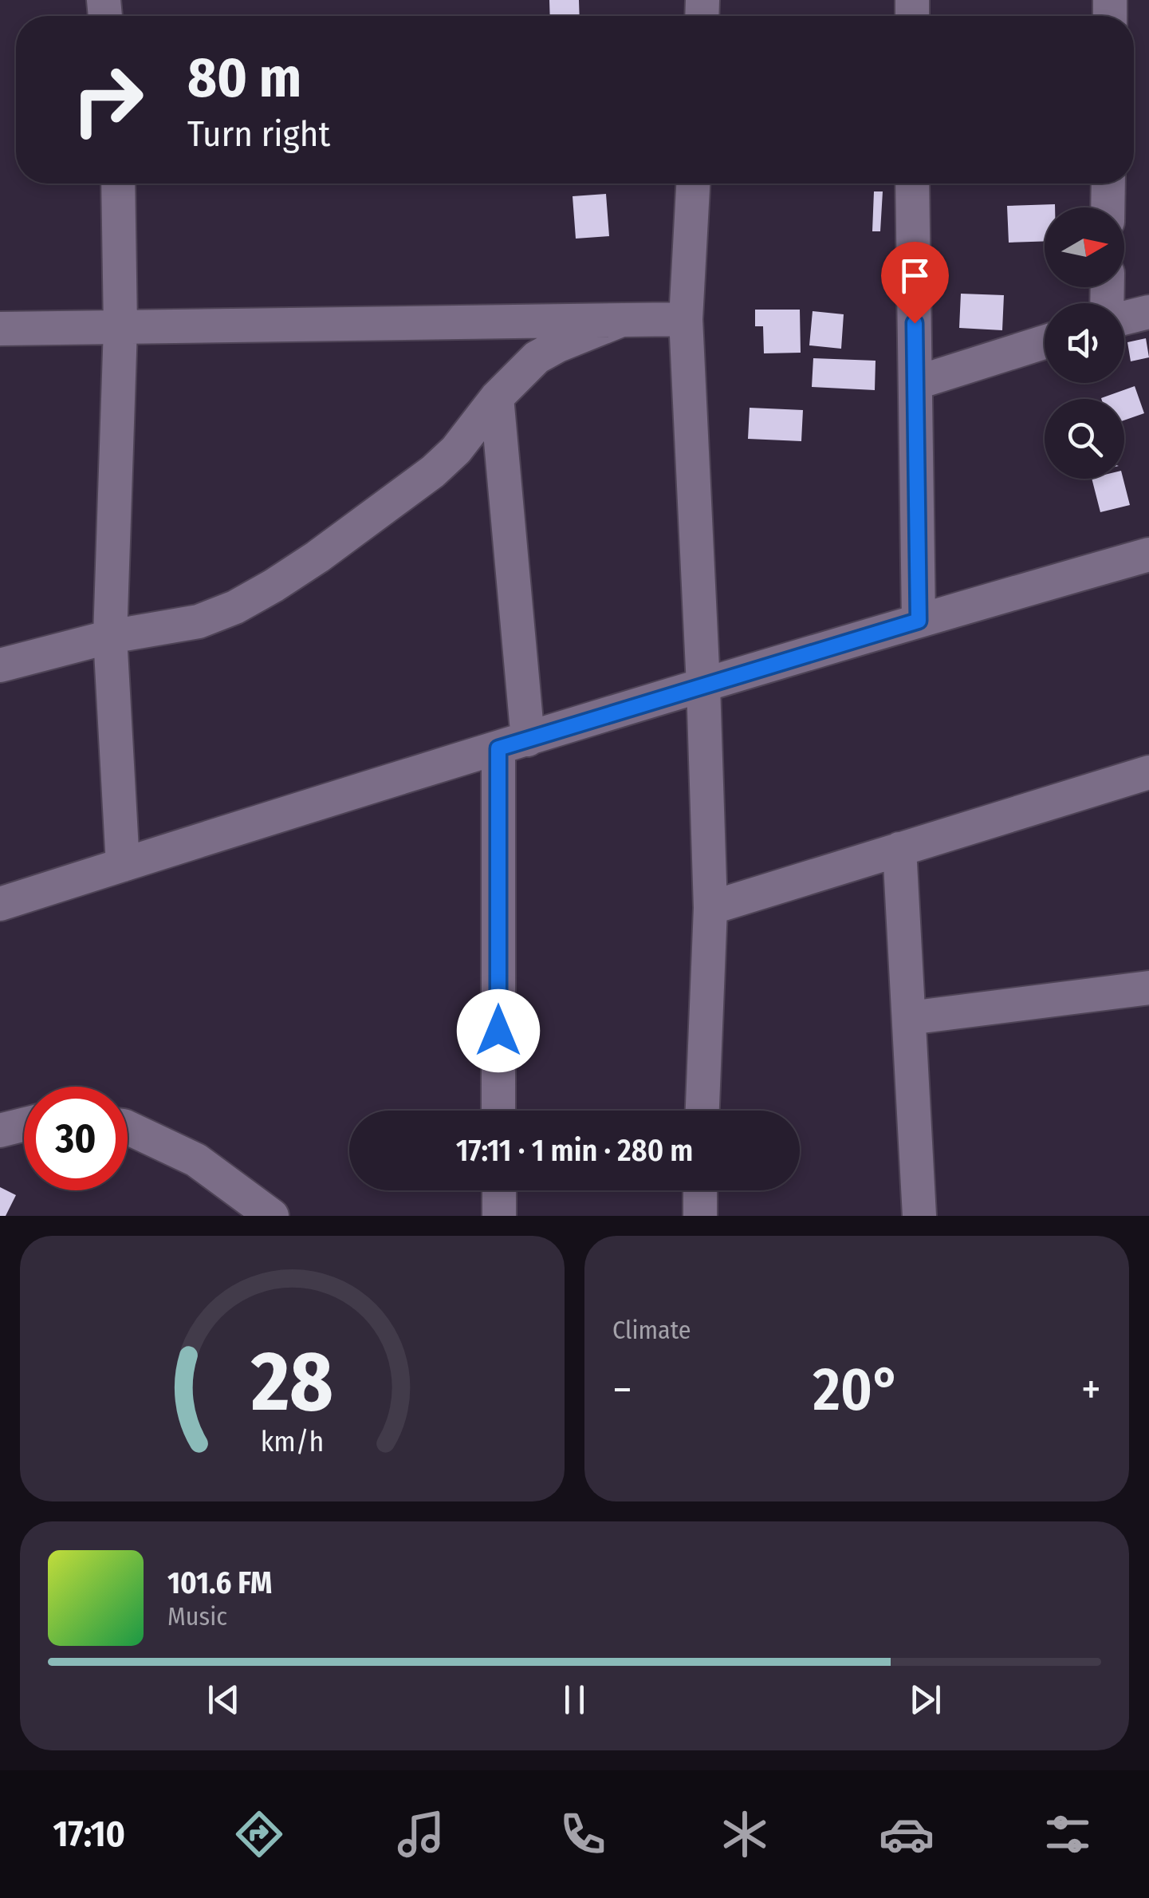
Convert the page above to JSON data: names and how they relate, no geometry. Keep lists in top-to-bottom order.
{
  "north": "right",
  "page": {
    "turn": ["80 m", "Turn right"],
    "limit": "30",
    "trip": "17:11 · 1 min · 280 m",
    "tile": "Climate",
    "heat": ["−", "20°", "+"],
    "song": ["101.6 FM", "Music"],
    "tabs": "17:10",
    "gauge": ["28", "km/h"]
  }
}
